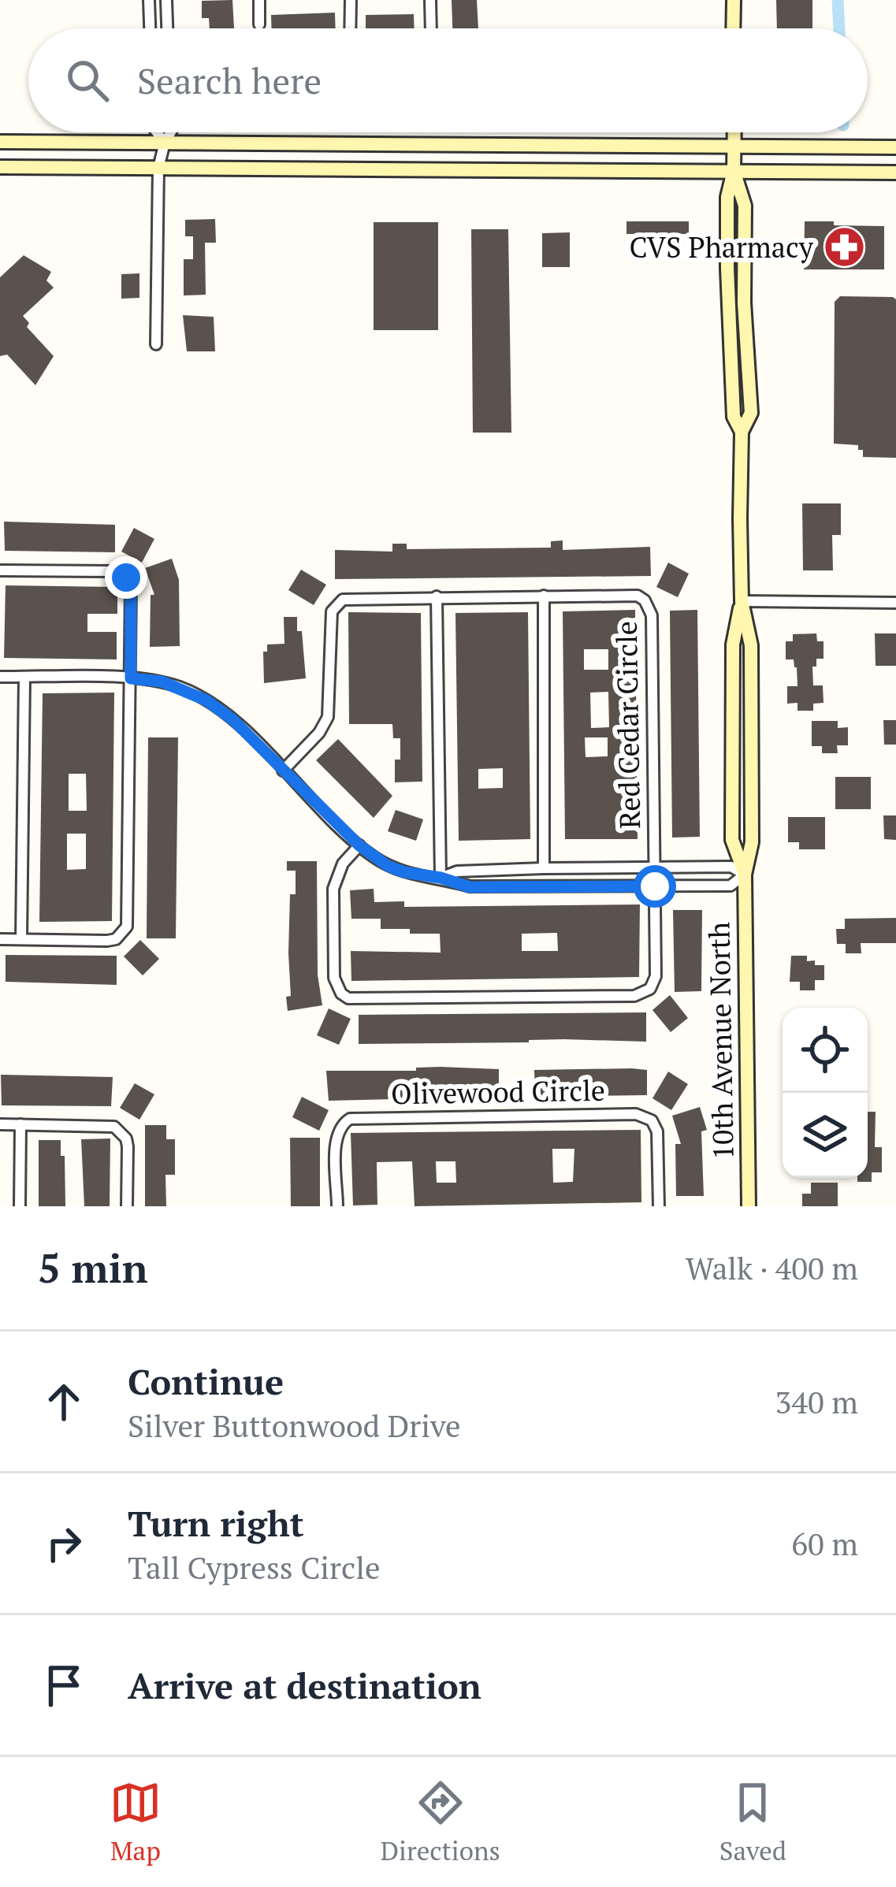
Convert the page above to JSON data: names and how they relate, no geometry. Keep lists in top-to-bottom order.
{
  "streets": {
    "main road": ["10th Avenue North"],
    "street": ["Red Cedar Circle", "Olivewood Circle"]
  },
  "places": {
    "pharmacy": ["CVS Pharmacy"]
  },
  "page": {
    "search": "Search here",
    "heading": ["5 min", "Walk · 400 m"],
    "list": [
      ["Continue", "Silver Buttonwood Drive", "340 m"],
      ["Turn right", "Tall Cypress Circle", "60 m"],
      "Arrive at destination"
    ],
    "nav": ["Map", "Directions", "Saved"]
  }
}
